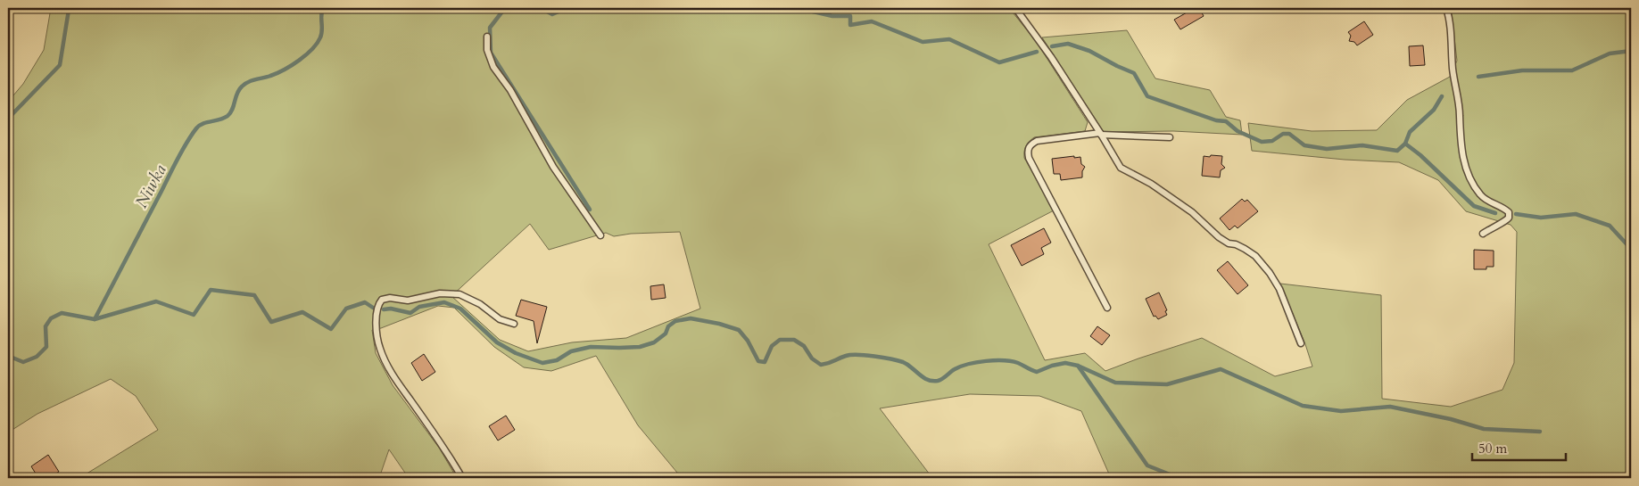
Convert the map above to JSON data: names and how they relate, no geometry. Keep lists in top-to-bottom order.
{
  "water": ["Niwka"],
  "scale_bar": "50 m"
}
